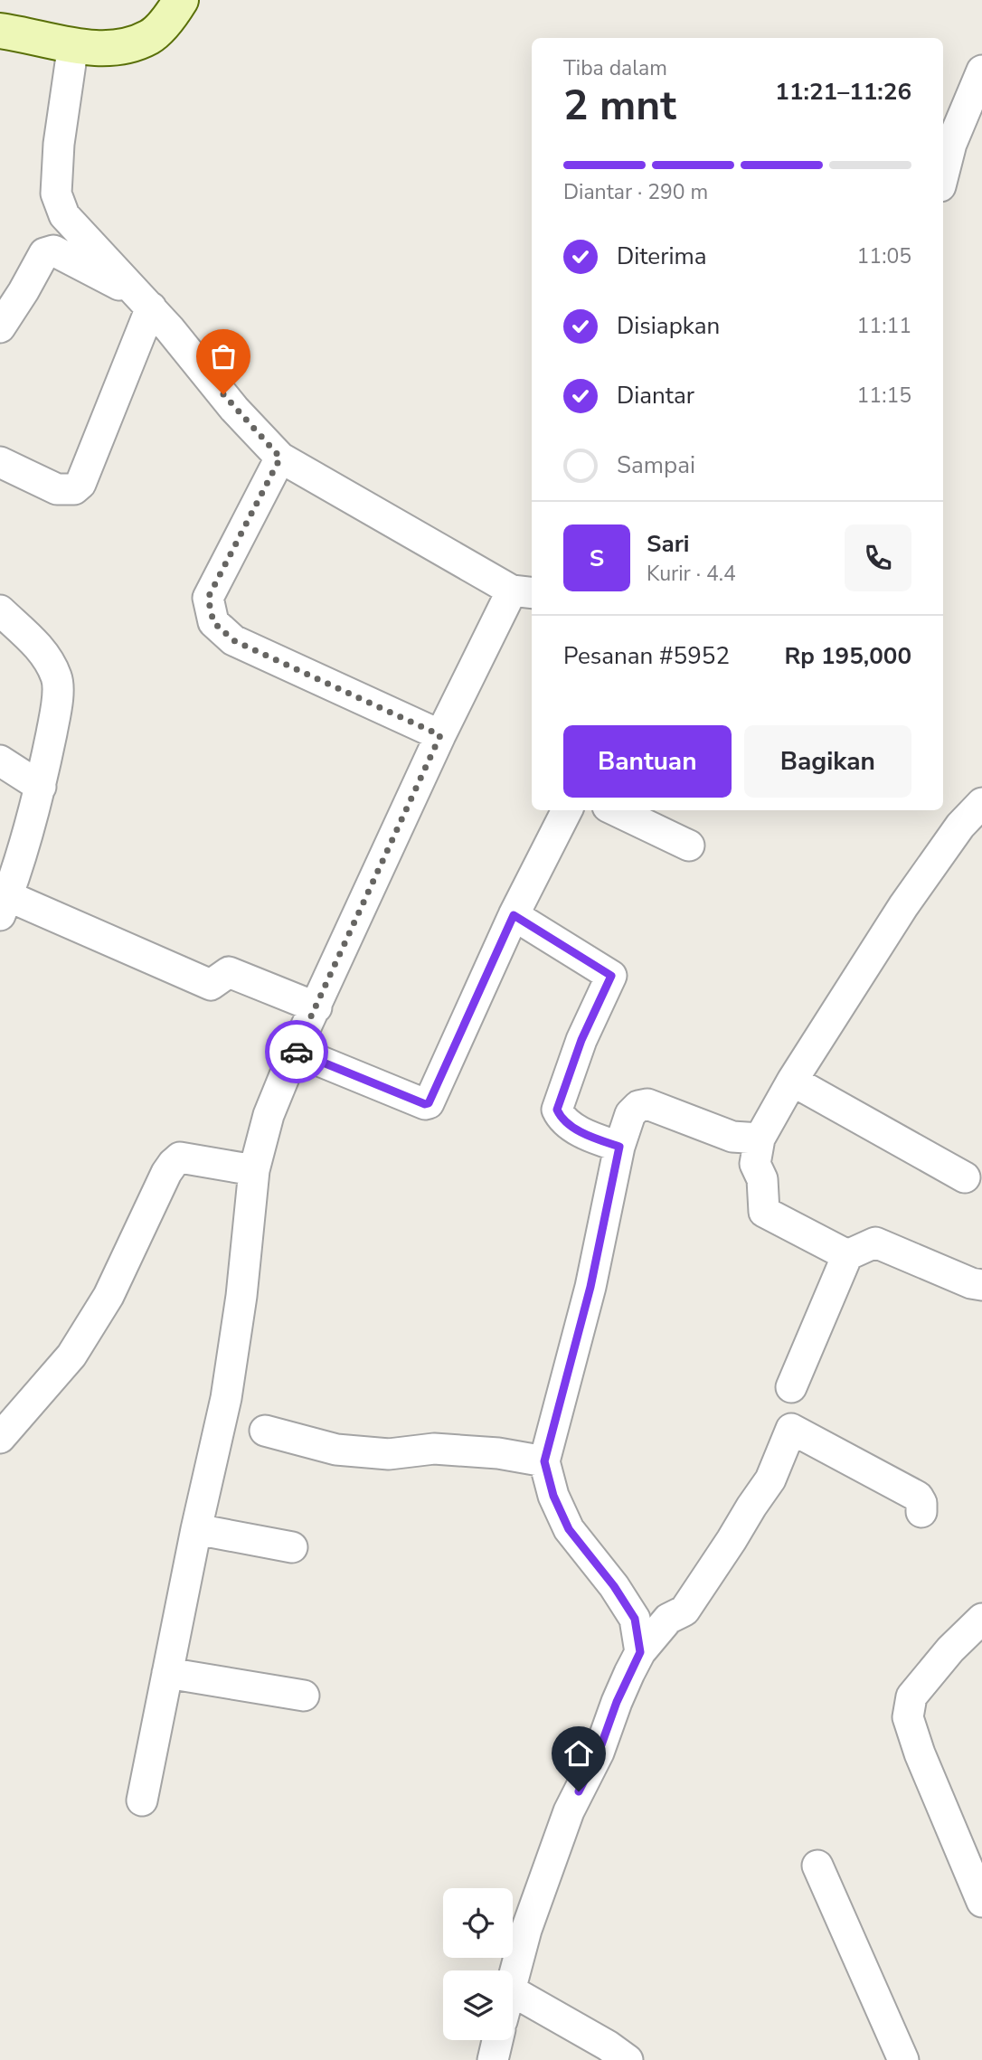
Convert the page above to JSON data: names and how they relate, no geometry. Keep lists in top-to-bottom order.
{
  "page": {
    "heading": ["2 mnt", "Tiba dalam", "11:21–11:26"],
    "panel": [
      "Sari",
      "Kurir · 4.4",
      "Pesanan #5952",
      "Rp 195,000"
    ],
    "bar": "Diantar · 290 m",
    "list": [
      ["Diterima", "11:05"],
      ["Disiapkan", "11:11"],
      ["Diantar", "11:15"],
      "Sampai"
    ],
    "round": "S",
    "buttons": ["Bantuan", "Bagikan"]
  }
}
